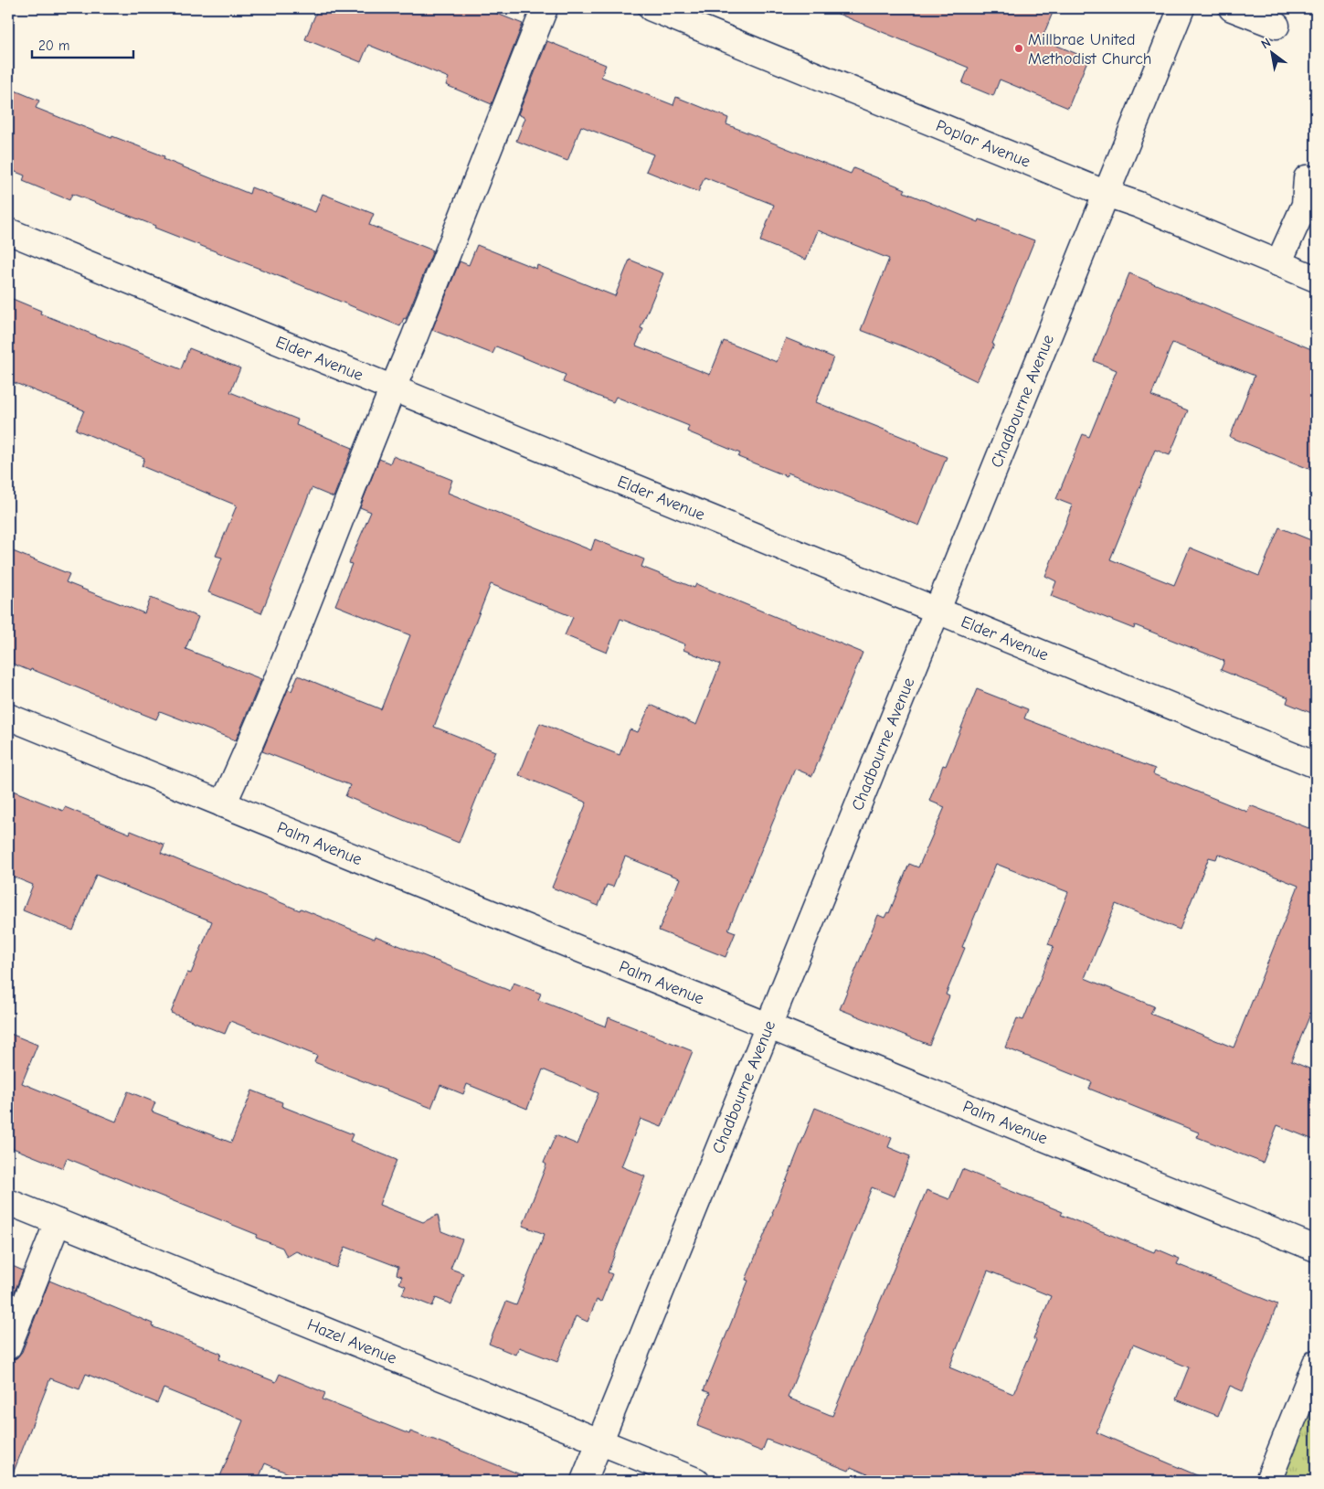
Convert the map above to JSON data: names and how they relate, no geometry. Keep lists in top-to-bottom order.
{
  "streets": {
    "street": [
      "Poplar Avenue",
      "Elder Avenue",
      "Chadbourne Avenue",
      "Palm Avenue",
      "Hazel Avenue"
    ]
  },
  "crossings": [
    ["Poplar Avenue", "Chadbourne Avenue"],
    ["Elder Avenue", "Chadbourne Avenue"],
    ["Chadbourne Avenue", "Palm Avenue"],
    ["Chadbourne Avenue", "Hazel Avenue"]
  ],
  "places": ["Millbrae United Methodist Church"],
  "scale_bar": "20 m",
  "north": "top left"
}
